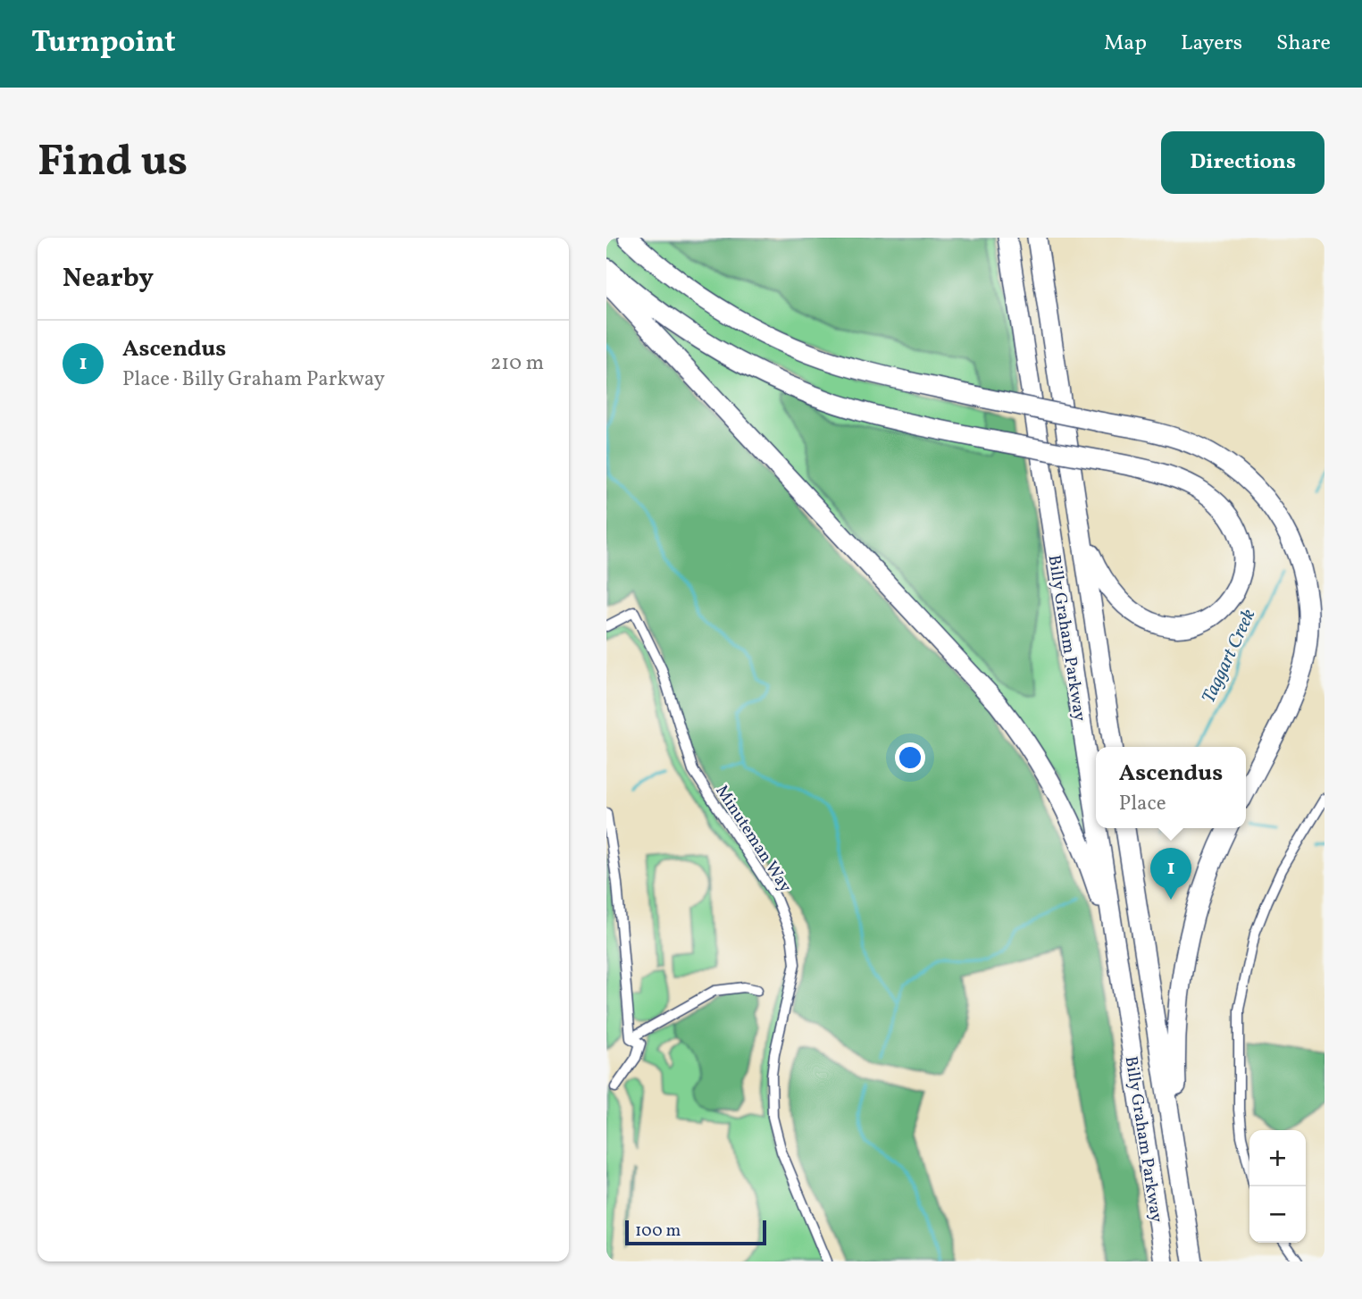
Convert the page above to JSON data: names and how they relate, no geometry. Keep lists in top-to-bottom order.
{
  "streets": {
    "highway": ["Billy Graham Parkway"],
    "street": ["Minuteman Way"]
  },
  "water": ["Taggart Creek"],
  "scale_bar": "100 m",
  "page": {
    "header": "Turnpoint",
    "nav": ["Map", "Layers", "Share"],
    "buttons": "Directions",
    "title": "Find us",
    "heading": "Nearby",
    "list": [
      {
        "mark": "1",
        "name": "Ascendus",
        "note": "Place · Billy Graham Parkway",
        "value": "210 m"
      }
    ],
    "popup": ["Ascendus", "Place"],
    "pins": "1",
    "map_buttons": ["+", "−"],
    "scale": "100 m"
  }
}
